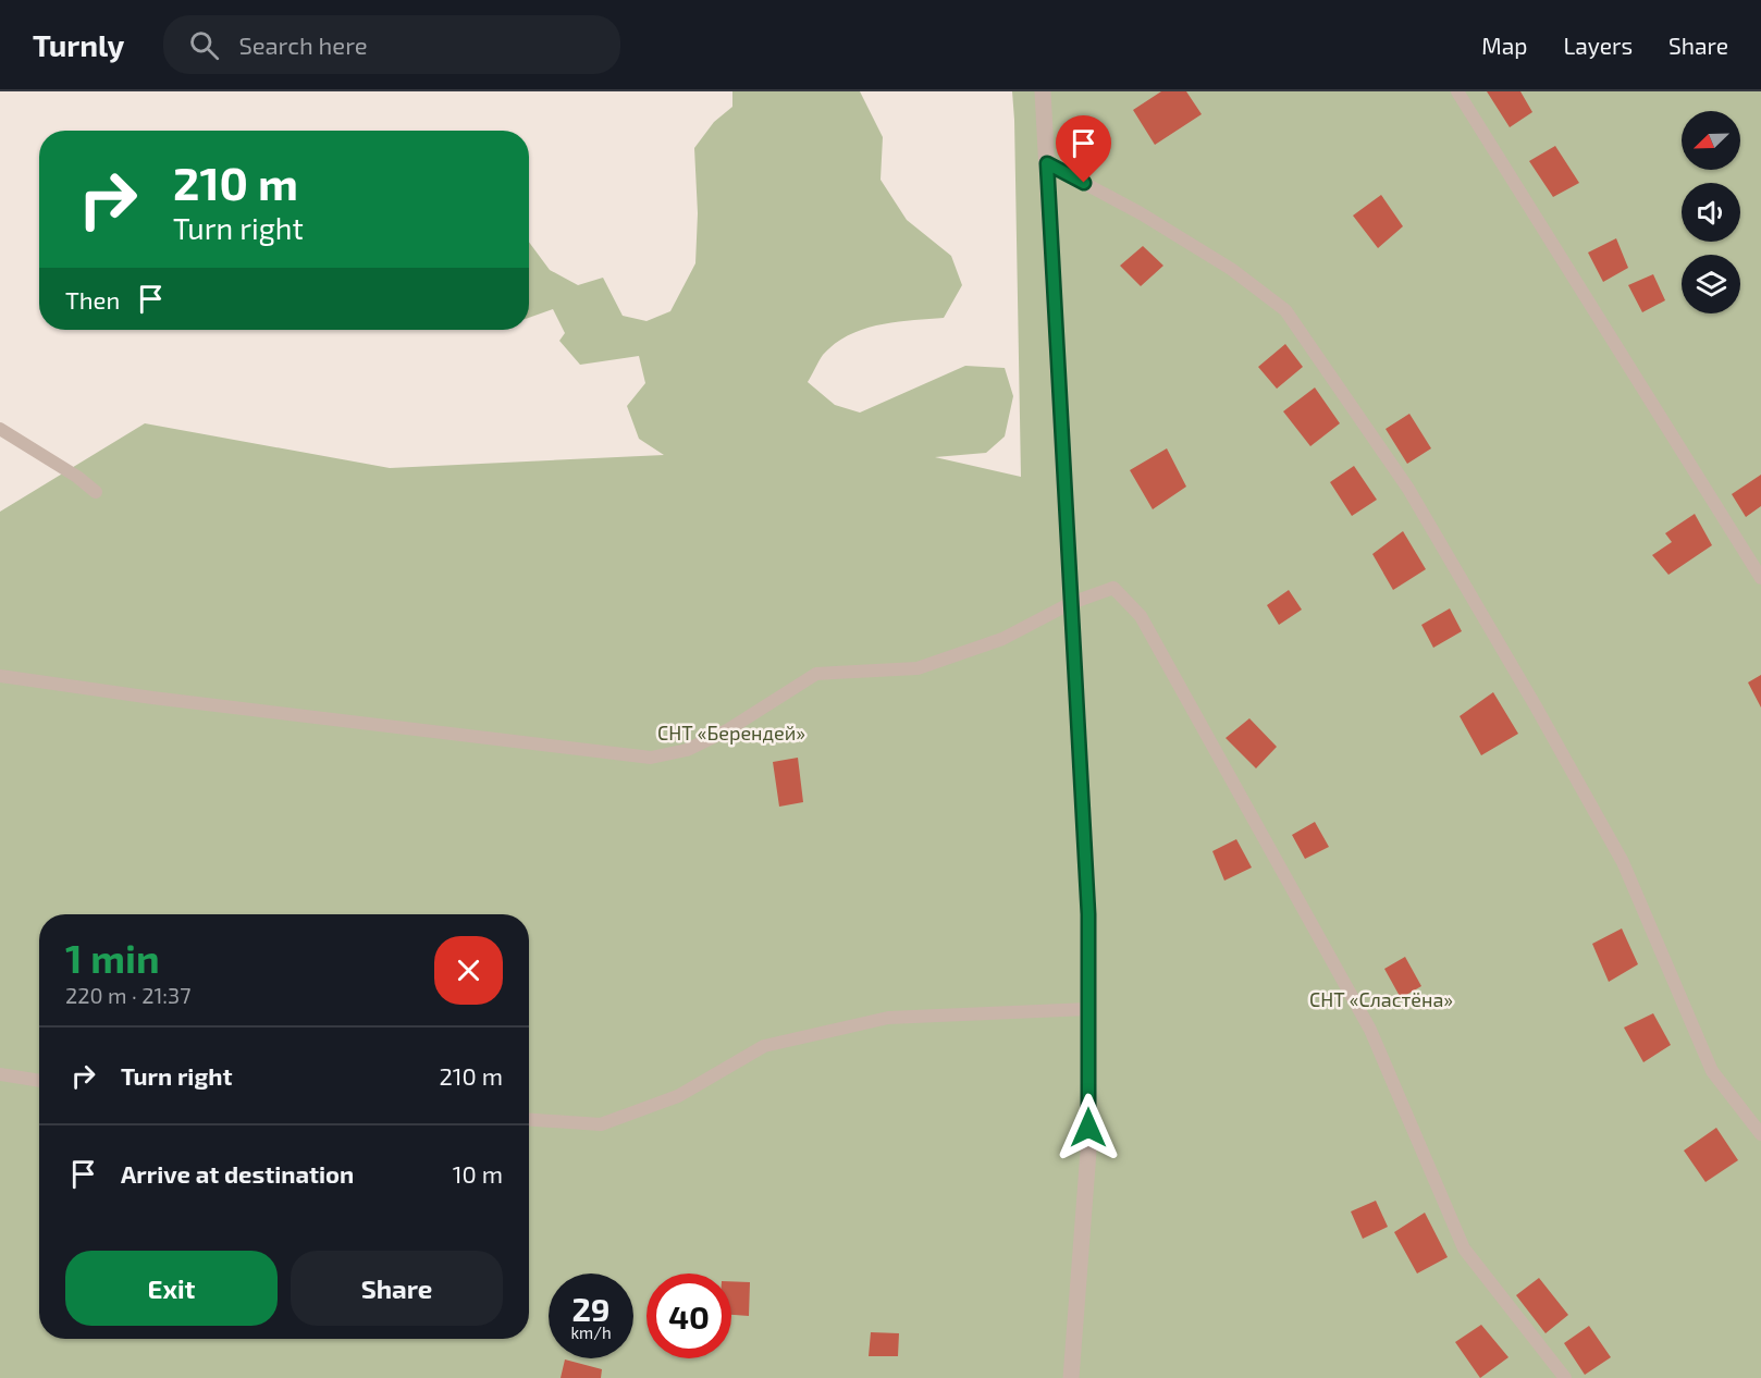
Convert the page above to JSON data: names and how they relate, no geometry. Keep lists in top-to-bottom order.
{
  "parks": ["СНТ «Берендей»", "СНТ «Сластёна»"],
  "north": "bottom left",
  "page": {
    "header": "Turnly",
    "search": "Search here",
    "nav": ["Map", "Layers", "Share"],
    "turn": ["210 m", "Turn right"],
    "then": "Then",
    "heading": ["1 min", "220 m · 21:37"],
    "list": [
      {
        "name": "Turn right",
        "value": "210 m"
      },
      {
        "name": "Arrive at destination",
        "value": "10 m"
      }
    ],
    "buttons": ["Exit", "Share"],
    "speed": "29 km/h",
    "limit": "40"
  }
}
